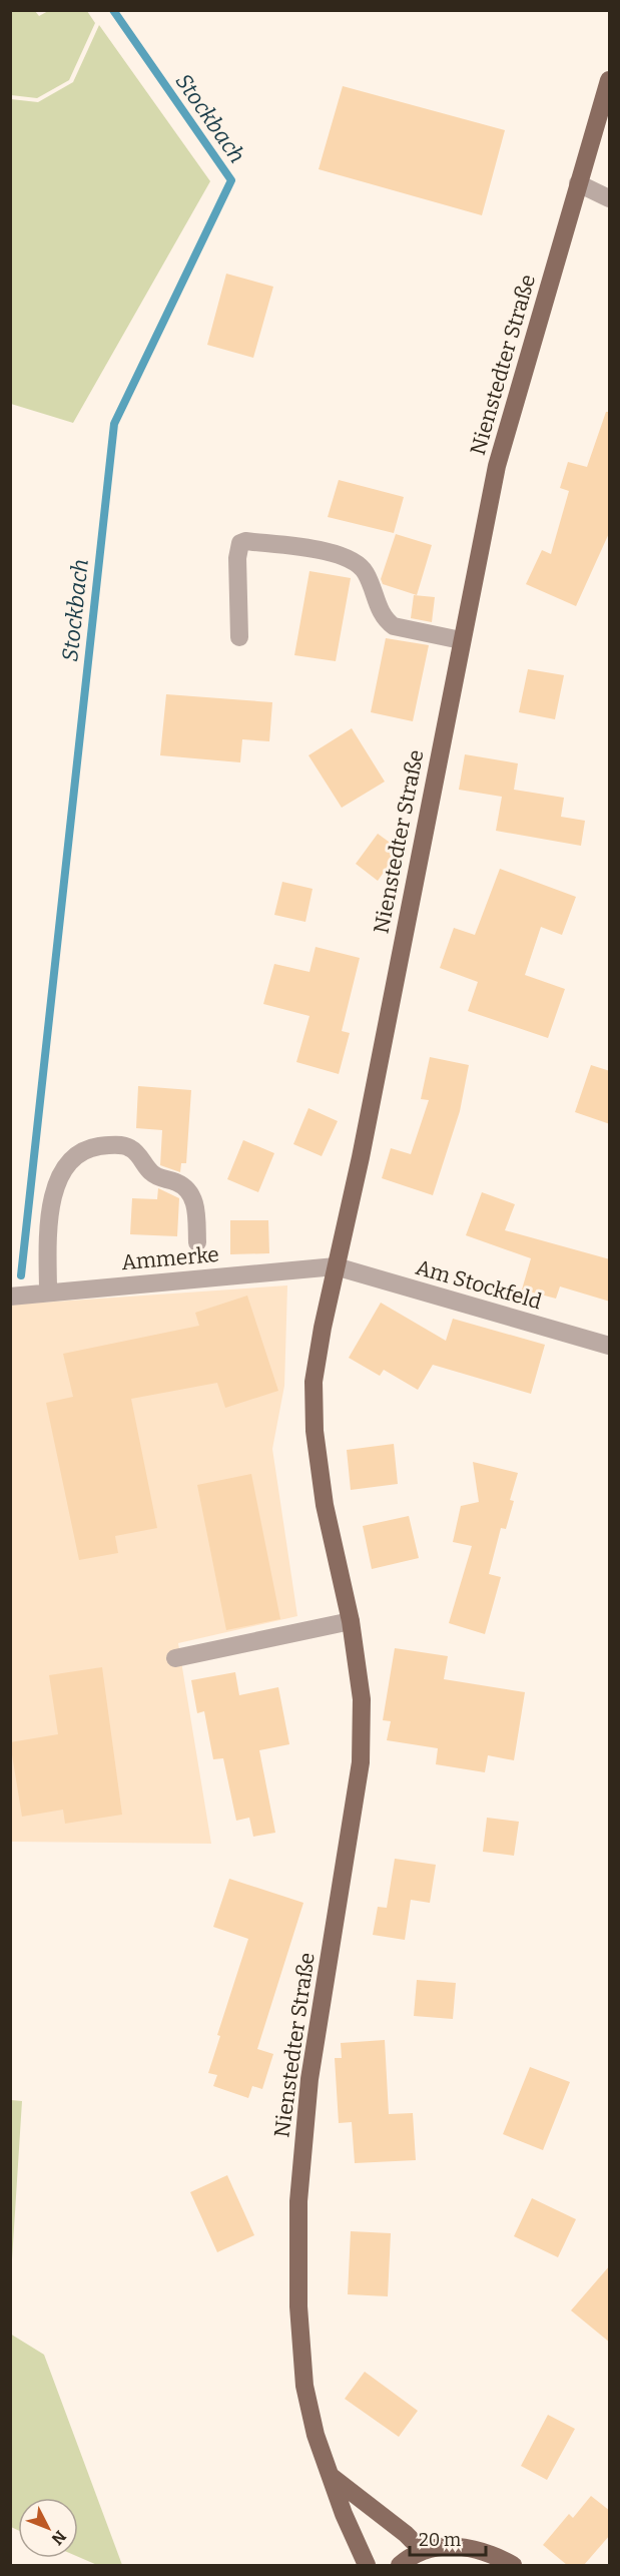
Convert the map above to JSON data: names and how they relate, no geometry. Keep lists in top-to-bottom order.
{
  "streets": {
    "main road": ["Nienstedter Straße"],
    "street": ["Ammerke", "Am Stockfeld"]
  },
  "crossings": [
    ["Nienstedter Straße", "Ammerke"],
    ["Nienstedter Straße", "Am Stockfeld"],
    ["Ammerke", "Am Stockfeld"]
  ],
  "water": ["Stockbach"],
  "scale_bar": "20 m",
  "north": "bottom right"
}
